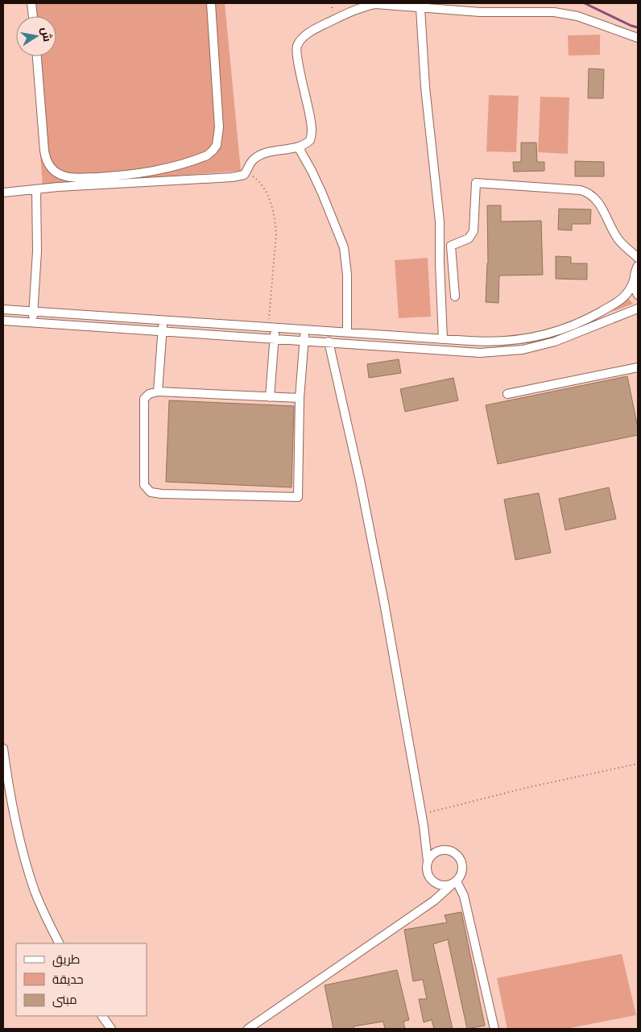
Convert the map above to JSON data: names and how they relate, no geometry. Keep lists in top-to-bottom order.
{
  "legend": ["طريق", "حديقة", "مبنى"],
  "north": "right"
}
